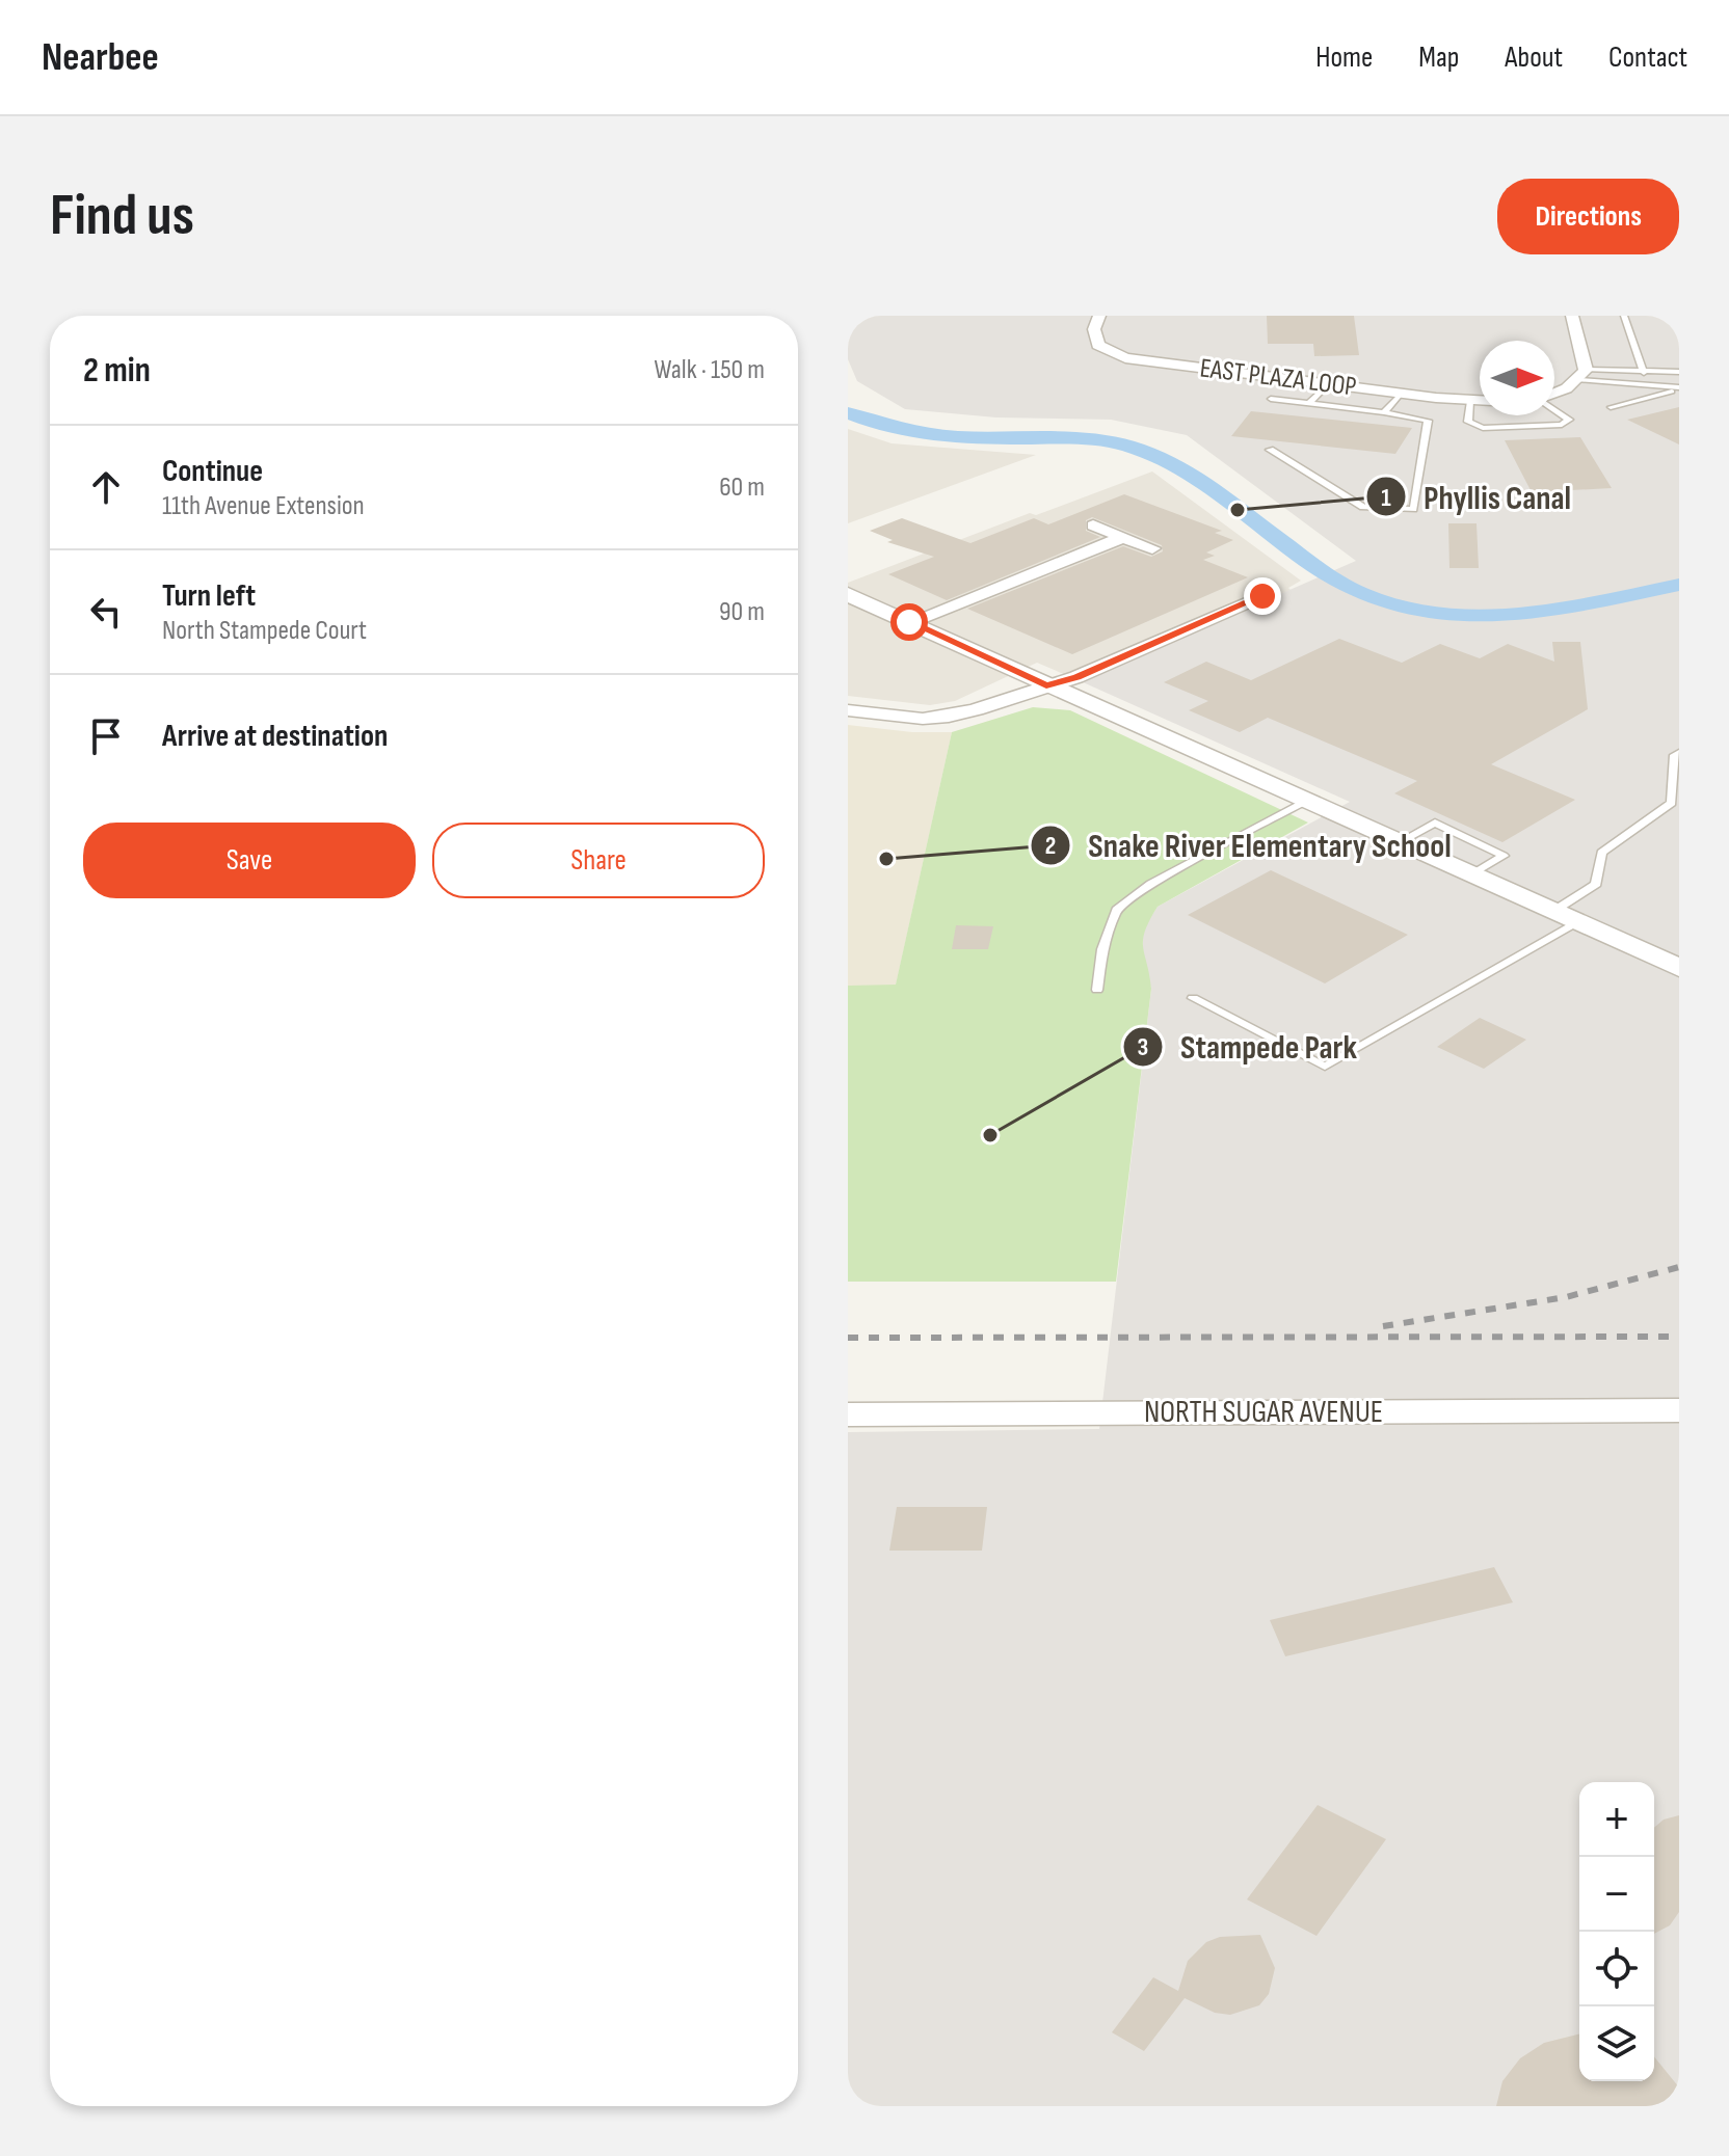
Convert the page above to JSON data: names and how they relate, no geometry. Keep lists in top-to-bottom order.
{
  "streets": {
    "street": ["EAST PLAZA LOOP", "NORTH SUGAR AVENUE"]
  },
  "places": ["Phyllis Canal", "Snake River Elementary School", "Stampede Park"],
  "north": "right",
  "page": {
    "header": "Nearbee",
    "nav": [
      "Home",
      "Map",
      "About",
      "Contact"
    ],
    "buttons": [
      "Directions",
      ["Save", "Share"]
    ],
    "title": "Find us",
    "heading": ["2 min", "Walk · 150 m"],
    "list": [
      ["Continue", "11th Avenue Extension", "60 m"],
      ["Turn left", "North Stampede Court", "90 m"],
      "Arrive at destination"
    ],
    "map_buttons": ["+", "−"]
  }
}
